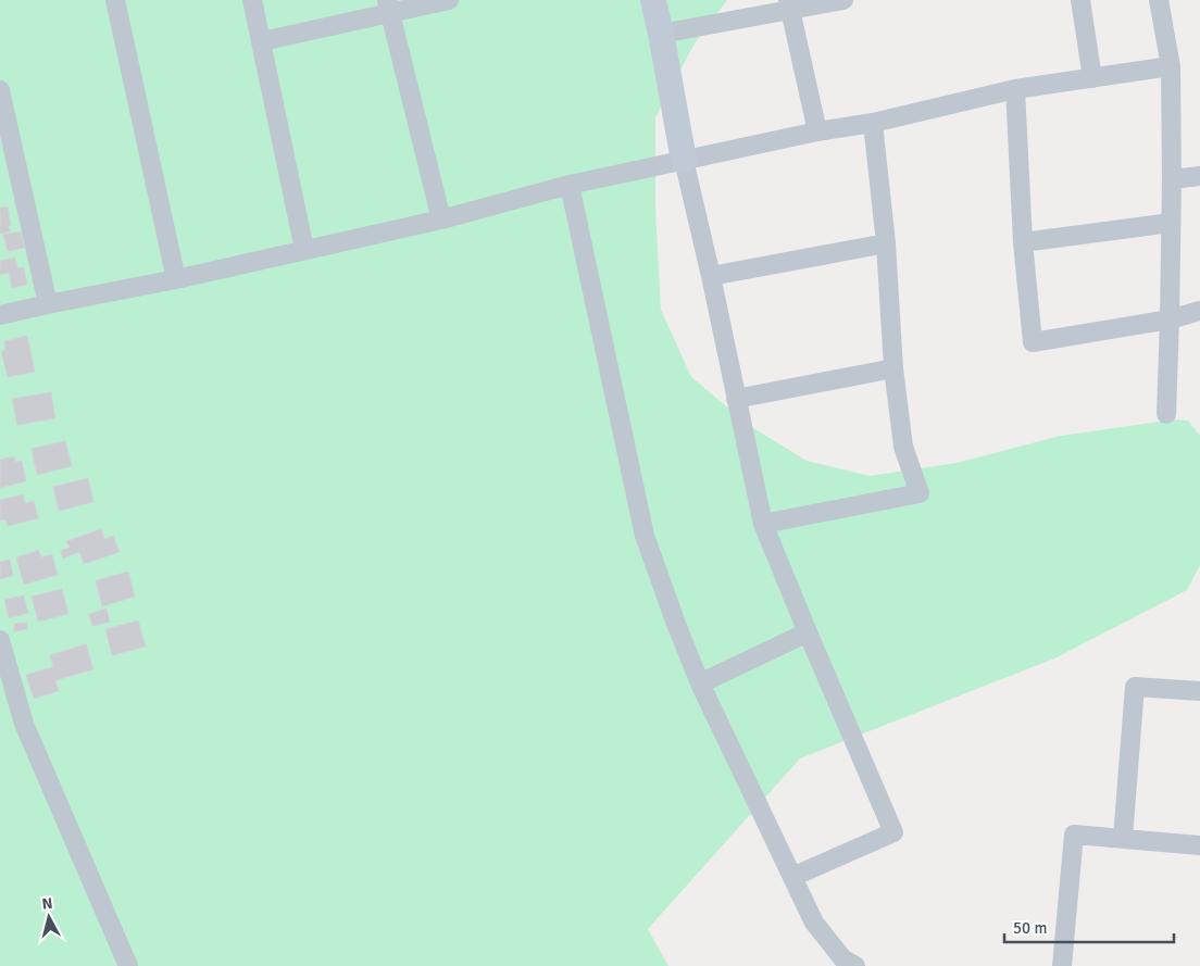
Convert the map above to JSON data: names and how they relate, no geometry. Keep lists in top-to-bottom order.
{
  "scale_bar": "50 m",
  "north": "top"
}
